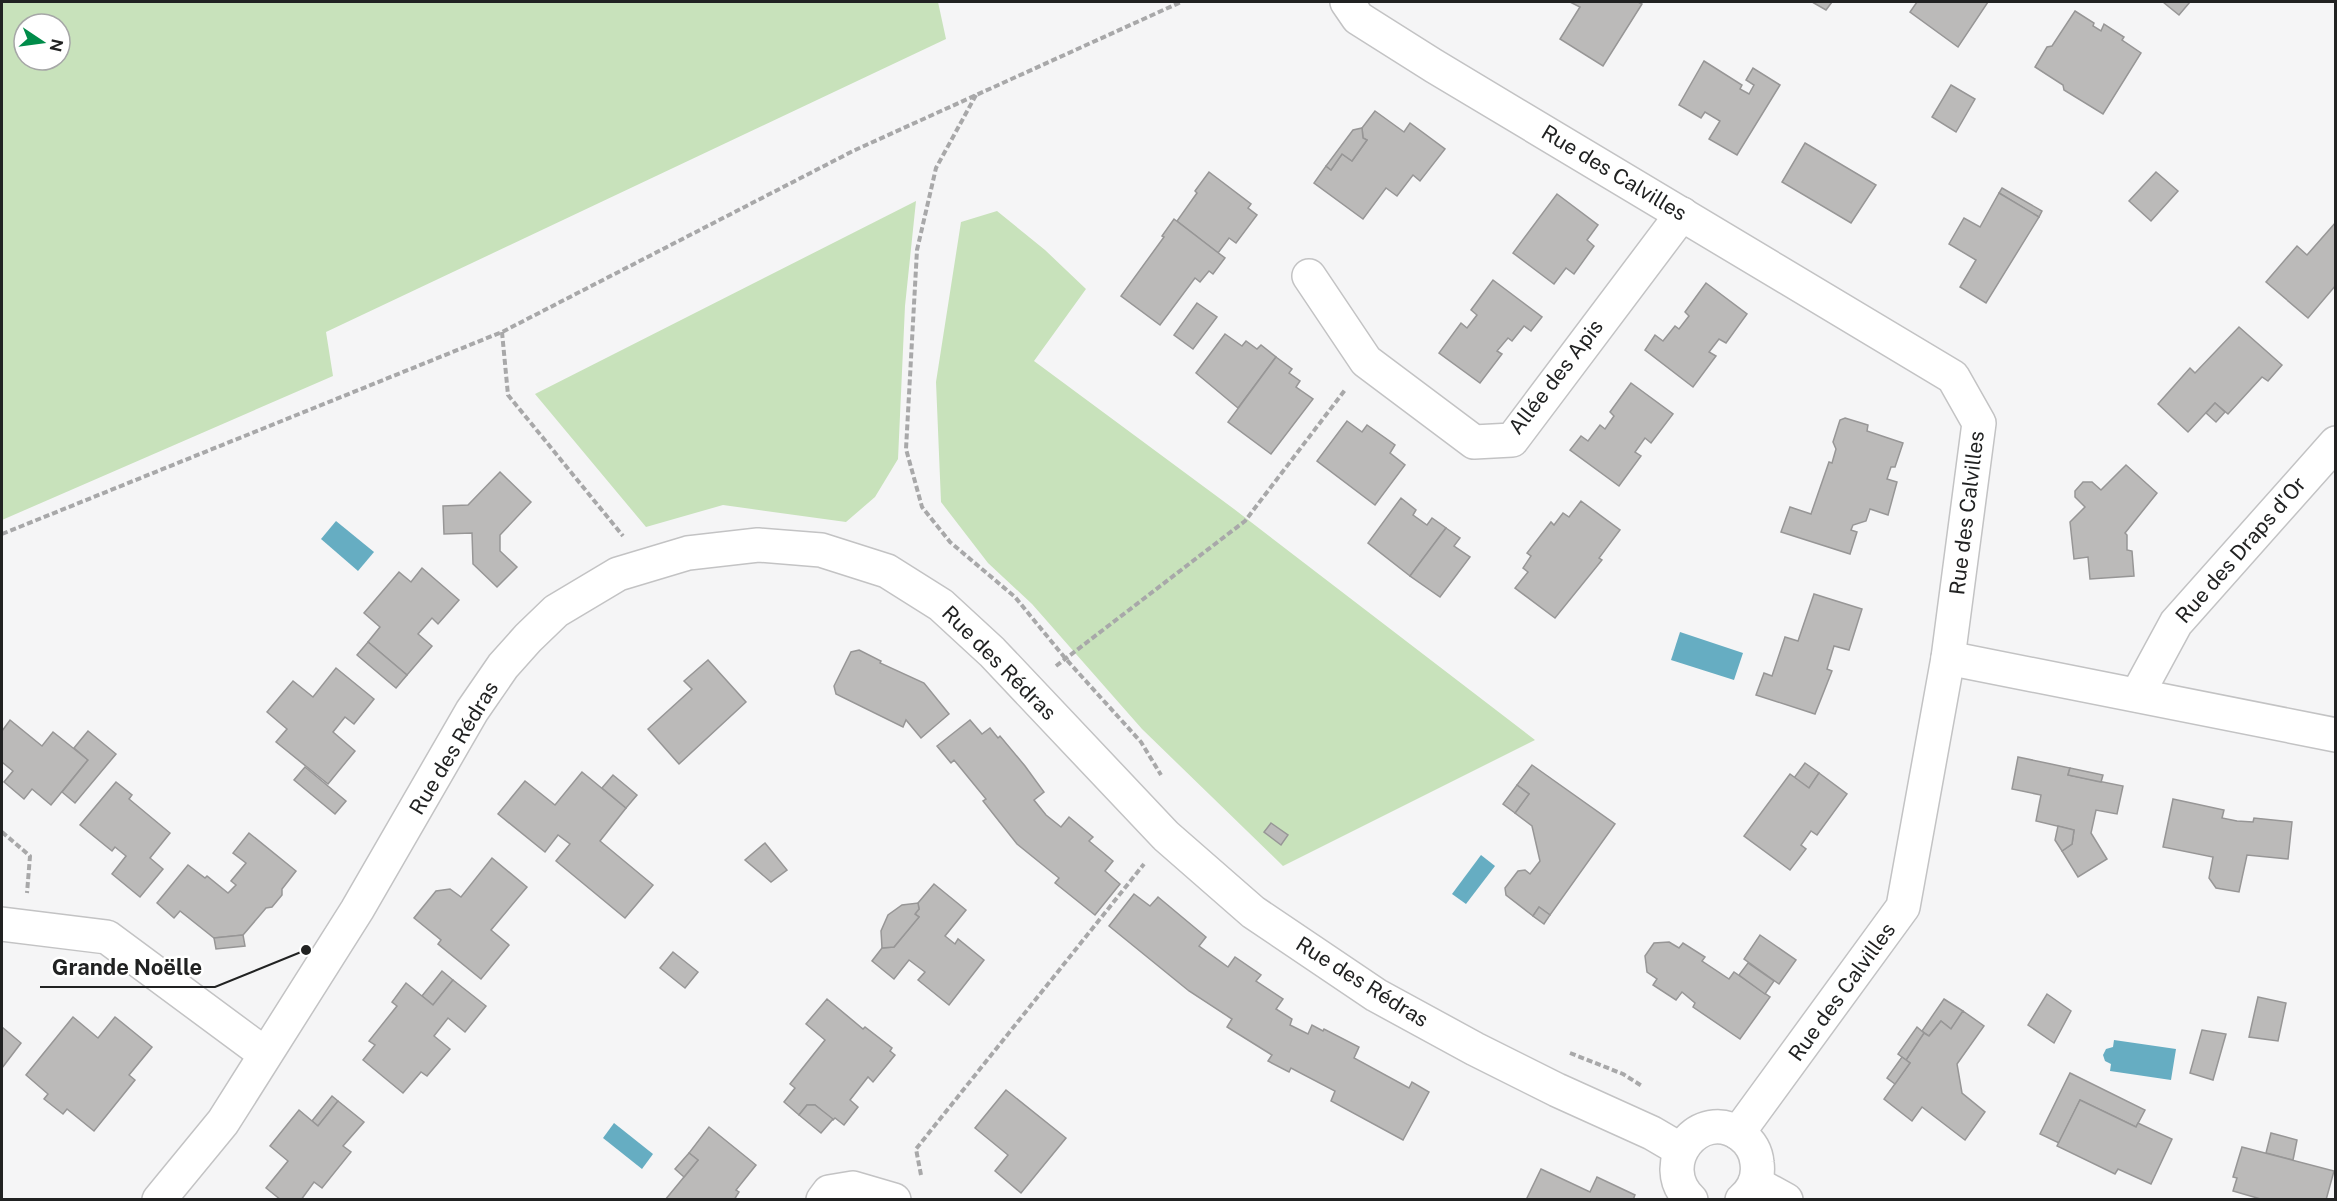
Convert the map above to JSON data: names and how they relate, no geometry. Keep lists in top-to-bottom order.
{
  "streets": {
    "street": [
      "Rue des Calvilles",
      "Allée des Apis",
      "Rue des Draps d'Or",
      "Rue des Rédras"
    ]
  },
  "crossings": [
    ["Rue des Calvilles", "Allée des Apis"]
  ],
  "places": ["Grande Noëlle"],
  "north": "right"
}
